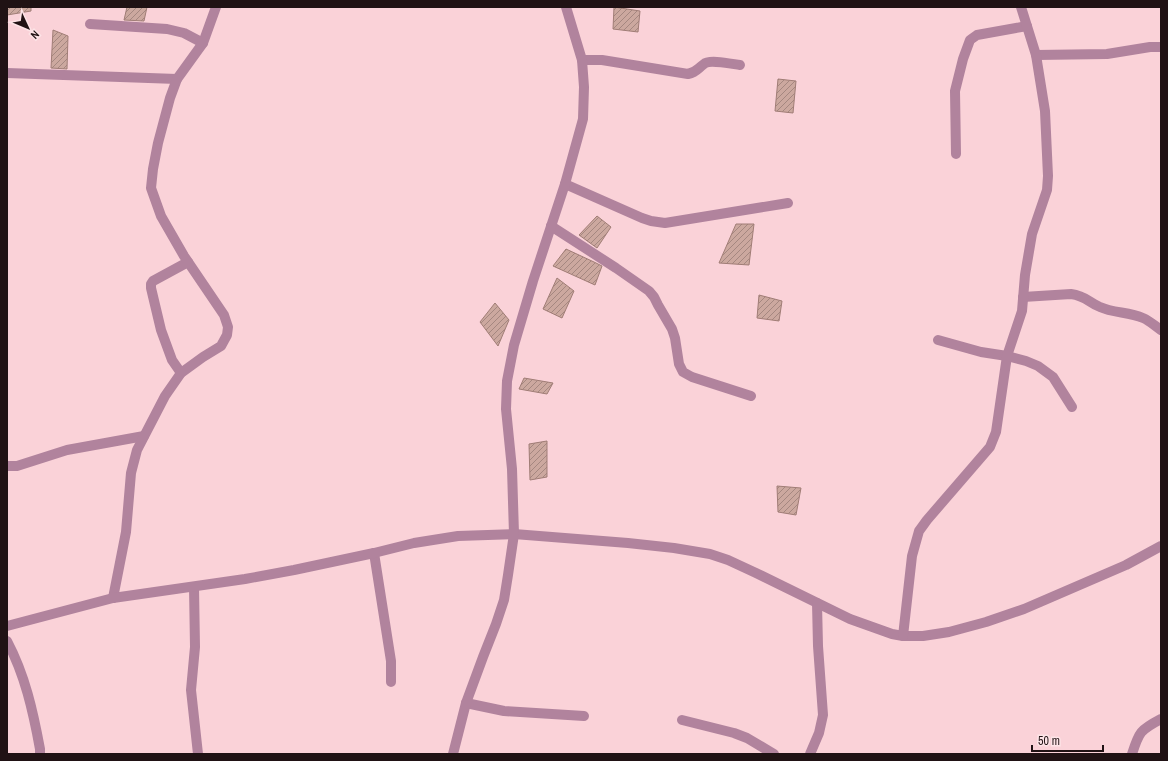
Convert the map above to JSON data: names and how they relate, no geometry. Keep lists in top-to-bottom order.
{
  "scale_bar": "50 m",
  "north": "bottom right"
}
